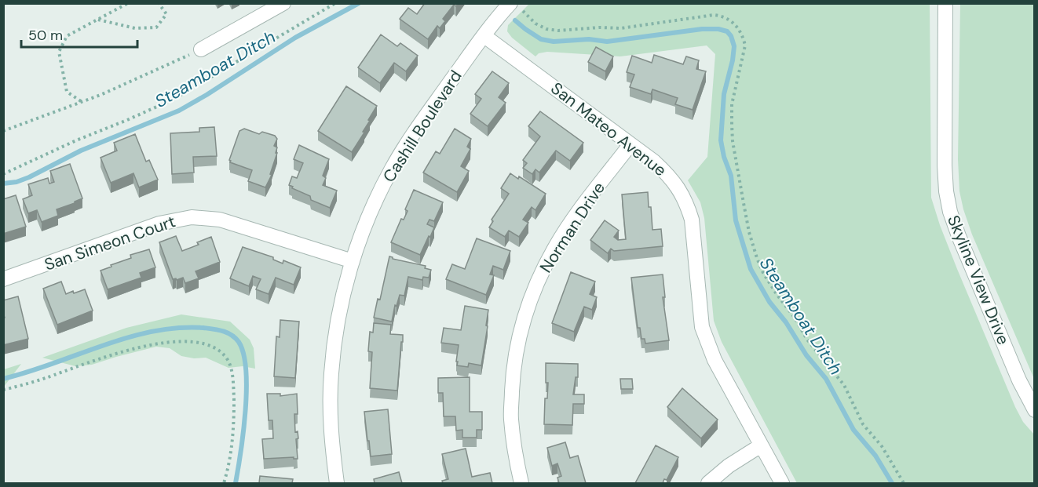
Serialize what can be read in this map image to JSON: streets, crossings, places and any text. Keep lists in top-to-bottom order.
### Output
{
  "streets": {
    "street": [
      "Cashill Boulevard",
      "San Mateo Avenue",
      "Norman Drive",
      "San Simeon Court",
      "Skyline View Drive"
    ]
  },
  "crossings": [
    ["Cashill Boulevard", "San Mateo Avenue"],
    ["Cashill Boulevard", "San Simeon Court"],
    ["San Mateo Avenue", "Norman Drive"]
  ],
  "water": ["Steamboat Ditch"],
  "scale_bar": "50 m"
}
